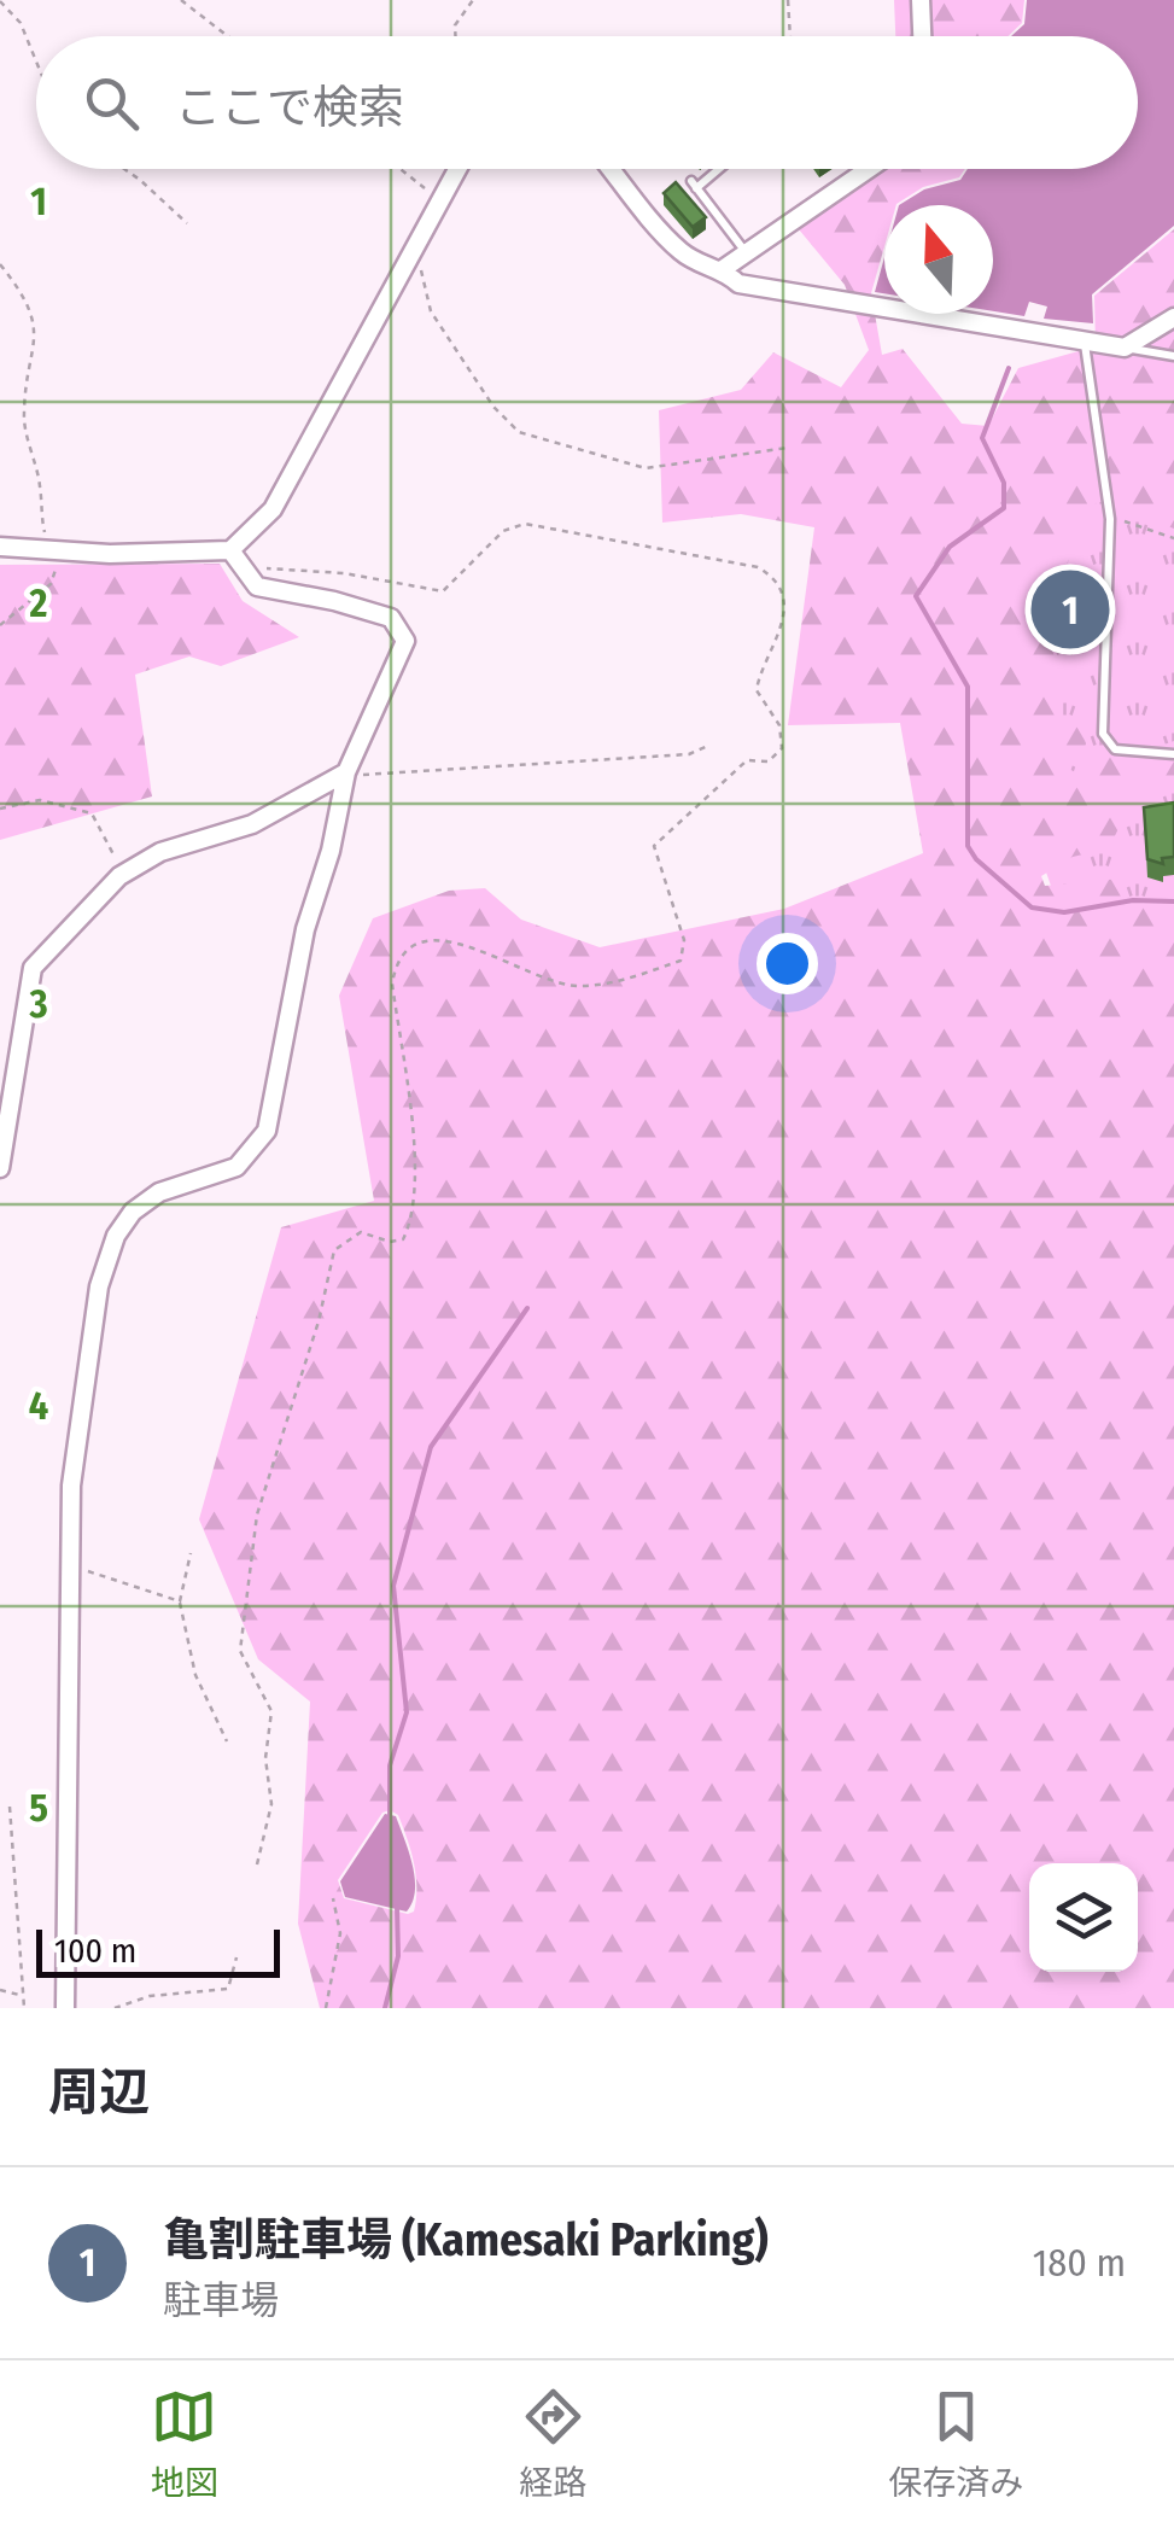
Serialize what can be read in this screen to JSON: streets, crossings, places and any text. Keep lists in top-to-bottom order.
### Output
{
  "scale_bar": "100 m",
  "north": "top",
  "page": {
    "search": "ここで検索",
    "pins": "1",
    "scale": "100 m",
    "heading": "周辺",
    "list": [
      {
        "mark": "1",
        "name": "亀割駐車場 (Kamesaki Parking)",
        "note": "駐車場",
        "value": "180 m"
      }
    ],
    "nav": ["地図", "経路", "保存済み"]
  },
  "grid": {
    "rows": [
      "1",
      "2",
      "3",
      "4",
      "5"
    ]
  }
}
